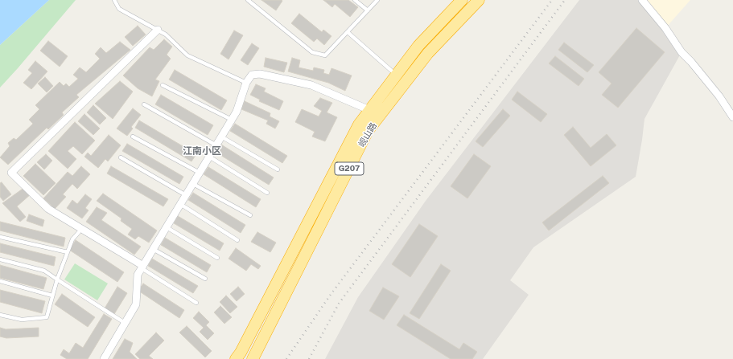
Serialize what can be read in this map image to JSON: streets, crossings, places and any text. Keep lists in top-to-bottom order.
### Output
{
  "streets": {
    "highway": ["岘山路", "G207"]
  },
  "districts": ["江南小区"]
}
